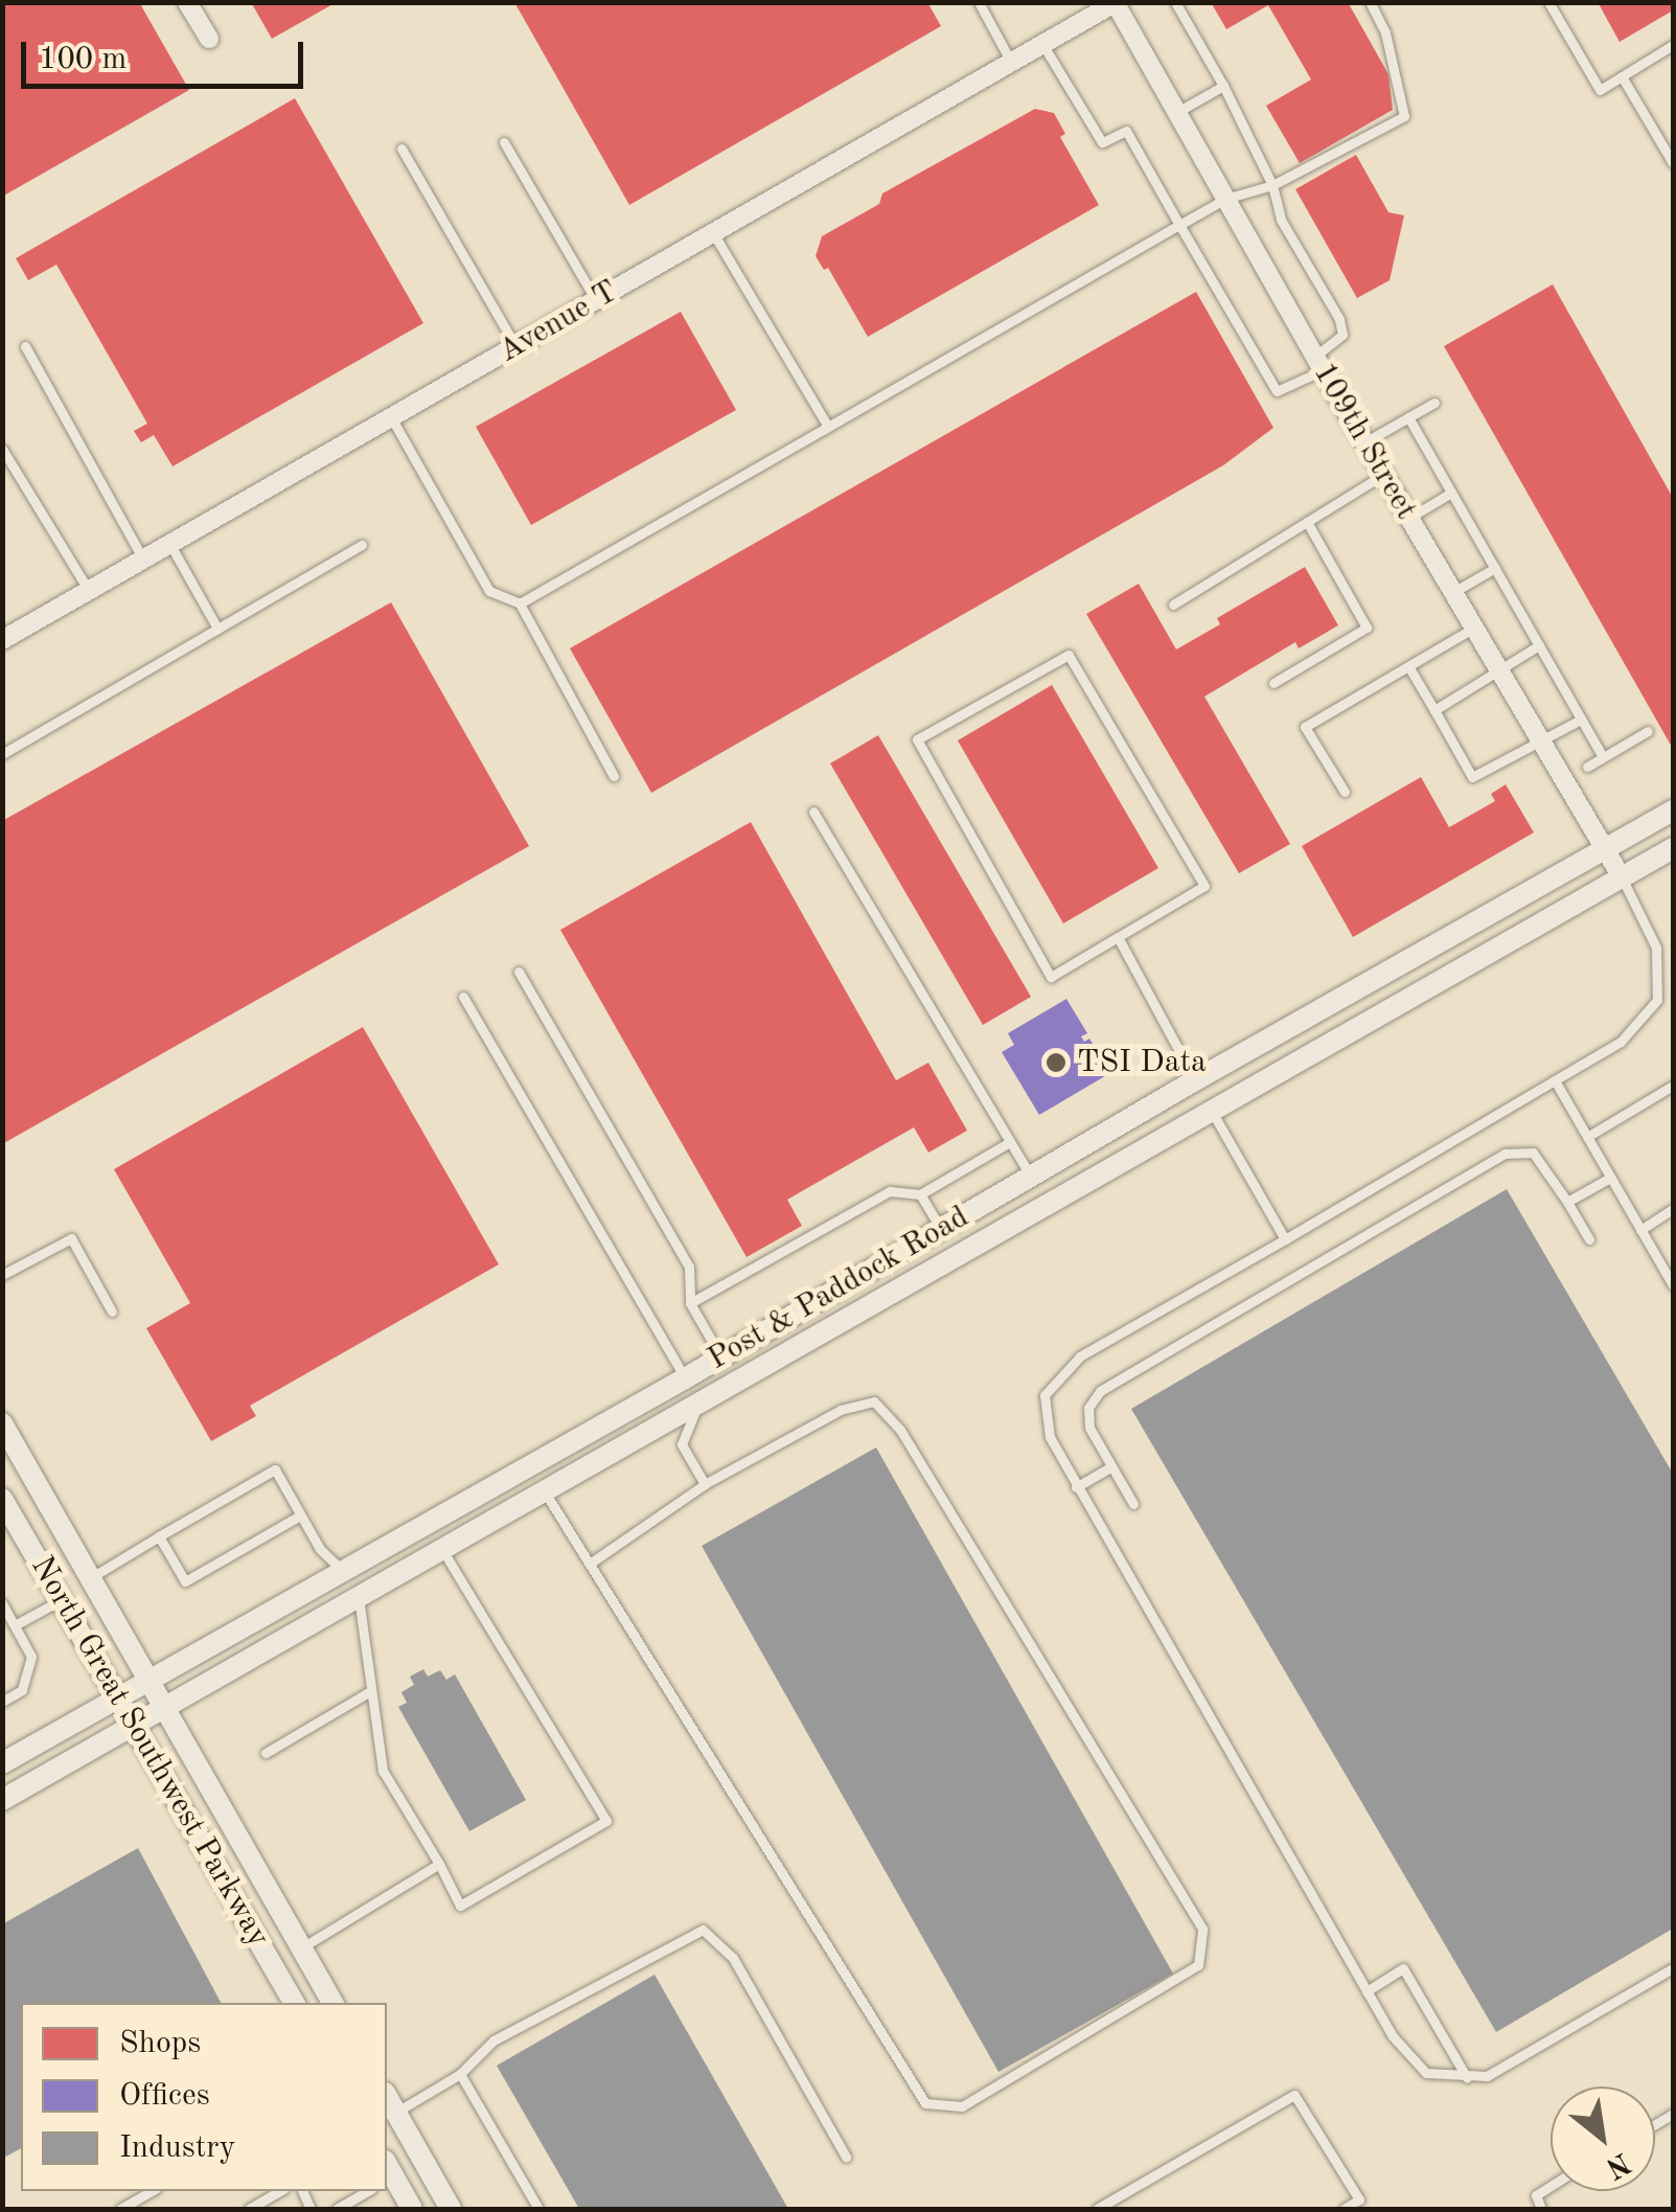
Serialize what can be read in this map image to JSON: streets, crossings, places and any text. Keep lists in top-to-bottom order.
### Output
{
  "streets": {
    "street": [
      "Avenue T",
      "109th Street",
      "Post & Paddock Road",
      "North Great Southwest Parkway"
    ]
  },
  "crossings": [
    ["Avenue T", "109th Street"],
    ["109th Street", "Post & Paddock Road"],
    ["Post & Paddock Road", "North Great Southwest Parkway"]
  ],
  "places": ["TSI Data"],
  "legend": ["Shops", "Offices", "Industry"],
  "scale_bar": "100 m",
  "north": "bottom right"
}
